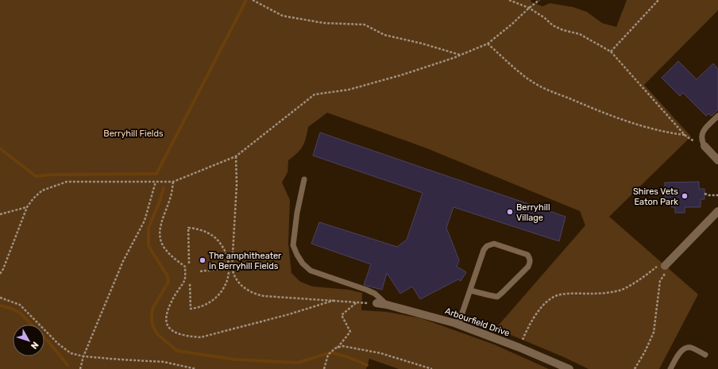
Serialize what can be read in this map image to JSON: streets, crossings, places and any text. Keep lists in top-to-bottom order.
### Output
{
  "streets": {
    "street": ["Arbourfield Drive"]
  },
  "parks": ["Berryhill Fields"],
  "places": ["Shires Vets Eaton Park", "Berryhill Village", "The amphitheater in Berryhill Fields"],
  "north": "bottom right"
}
